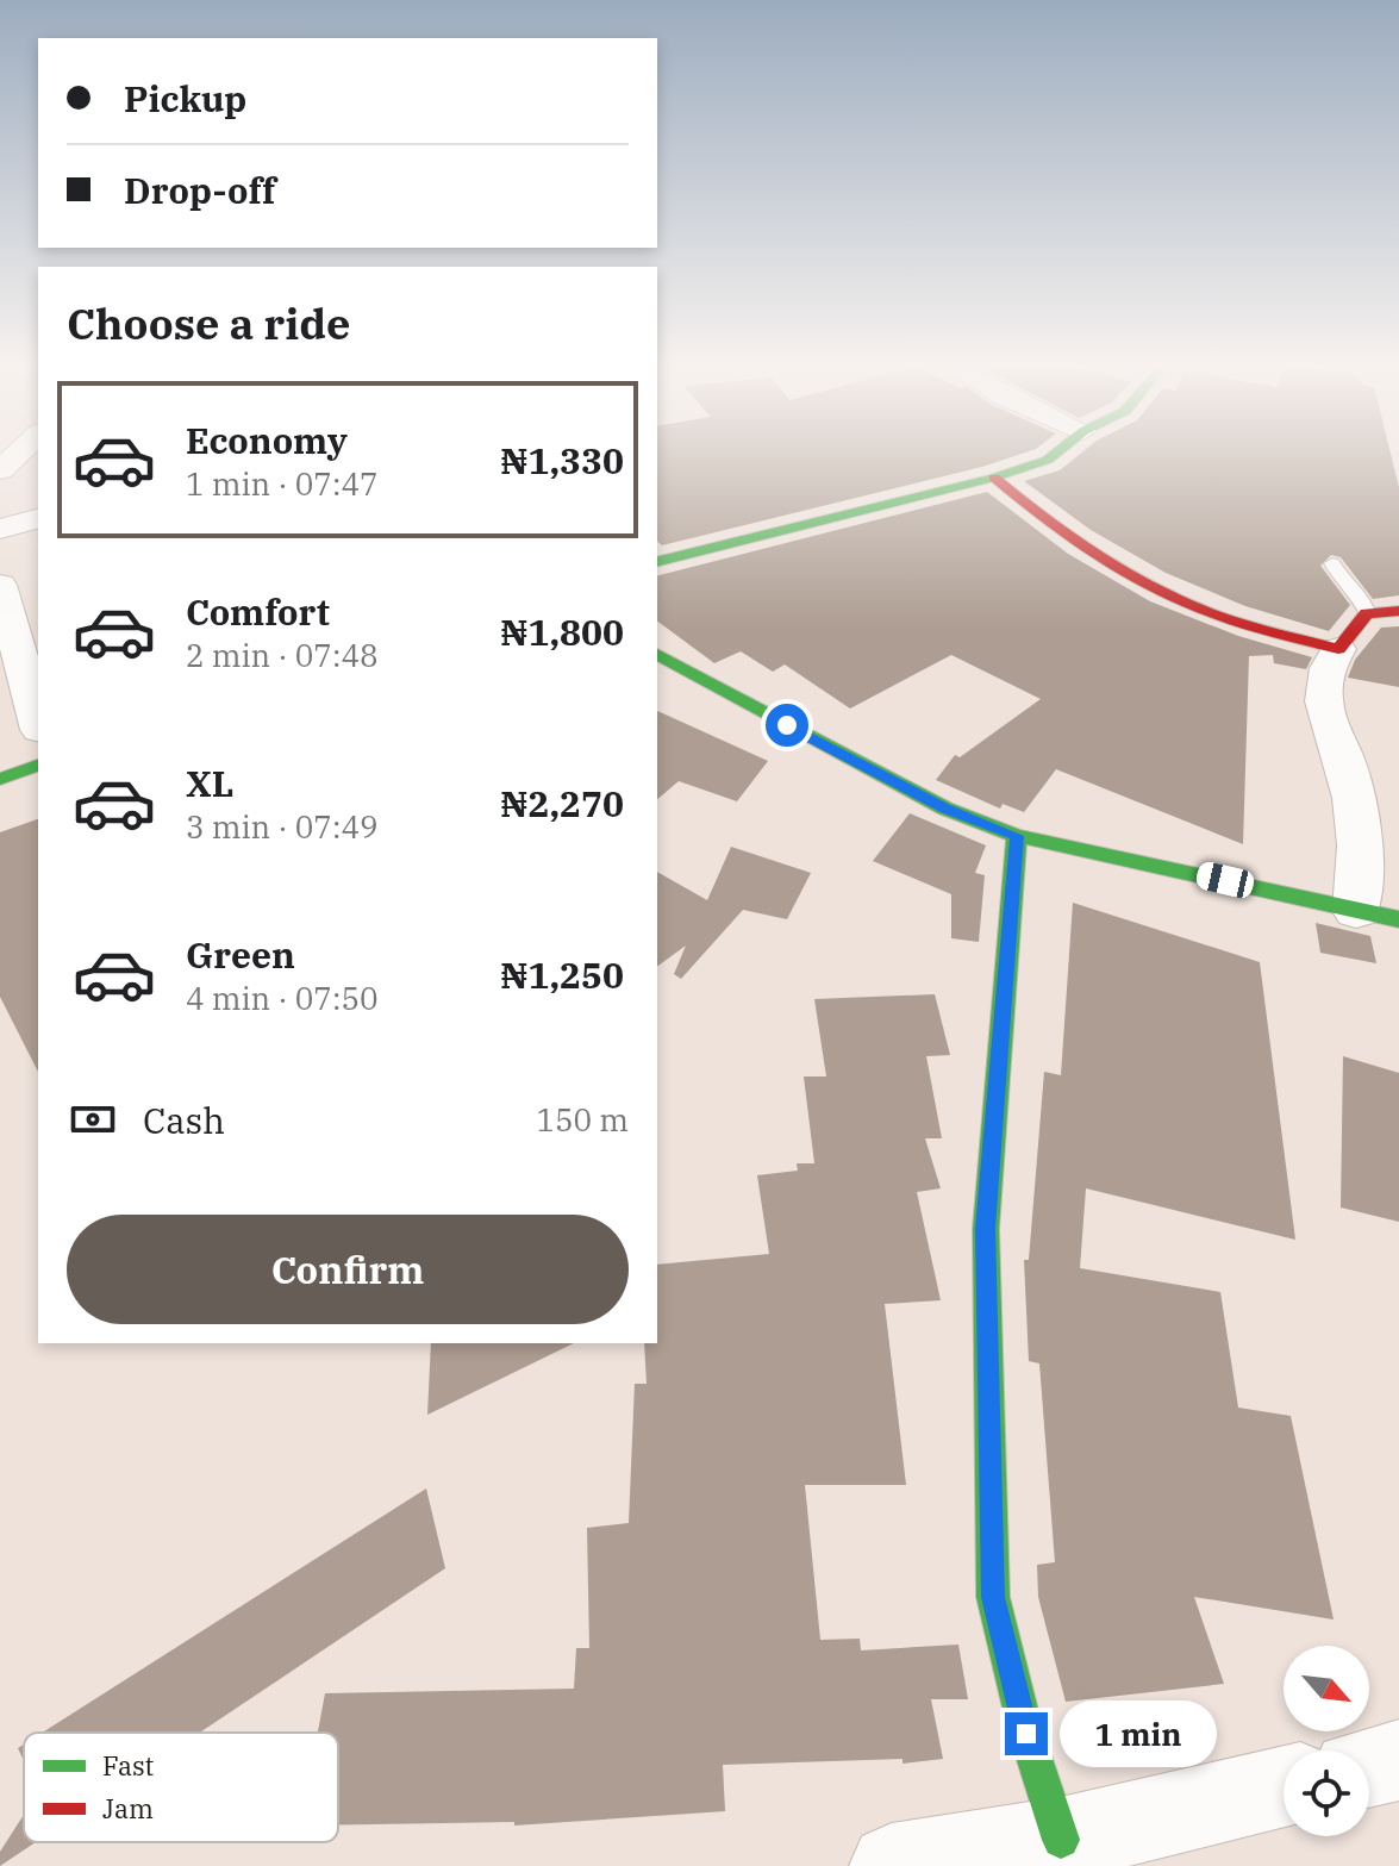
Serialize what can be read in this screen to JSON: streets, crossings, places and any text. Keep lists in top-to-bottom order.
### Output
{
  "legend": ["Fast", "Jam"],
  "north": "bottom right",
  "page": {
    "banner": ["Pickup", "Drop-off"],
    "heading": "Choose a ride",
    "list": [
      {
        "name": "Economy",
        "note": "1 min · 07:47",
        "value": "₦1,330"
      },
      {
        "name": "Comfort",
        "note": "2 min · 07:48",
        "value": "₦1,800"
      },
      {
        "name": "XL",
        "note": "3 min · 07:49",
        "value": "₦2,270"
      },
      {
        "name": "Green",
        "note": "4 min · 07:50",
        "value": "₦1,250"
      }
    ],
    "pay": ["Cash", "150 m"],
    "buttons": "Confirm",
    "bubble": "1 min"
  }
}
